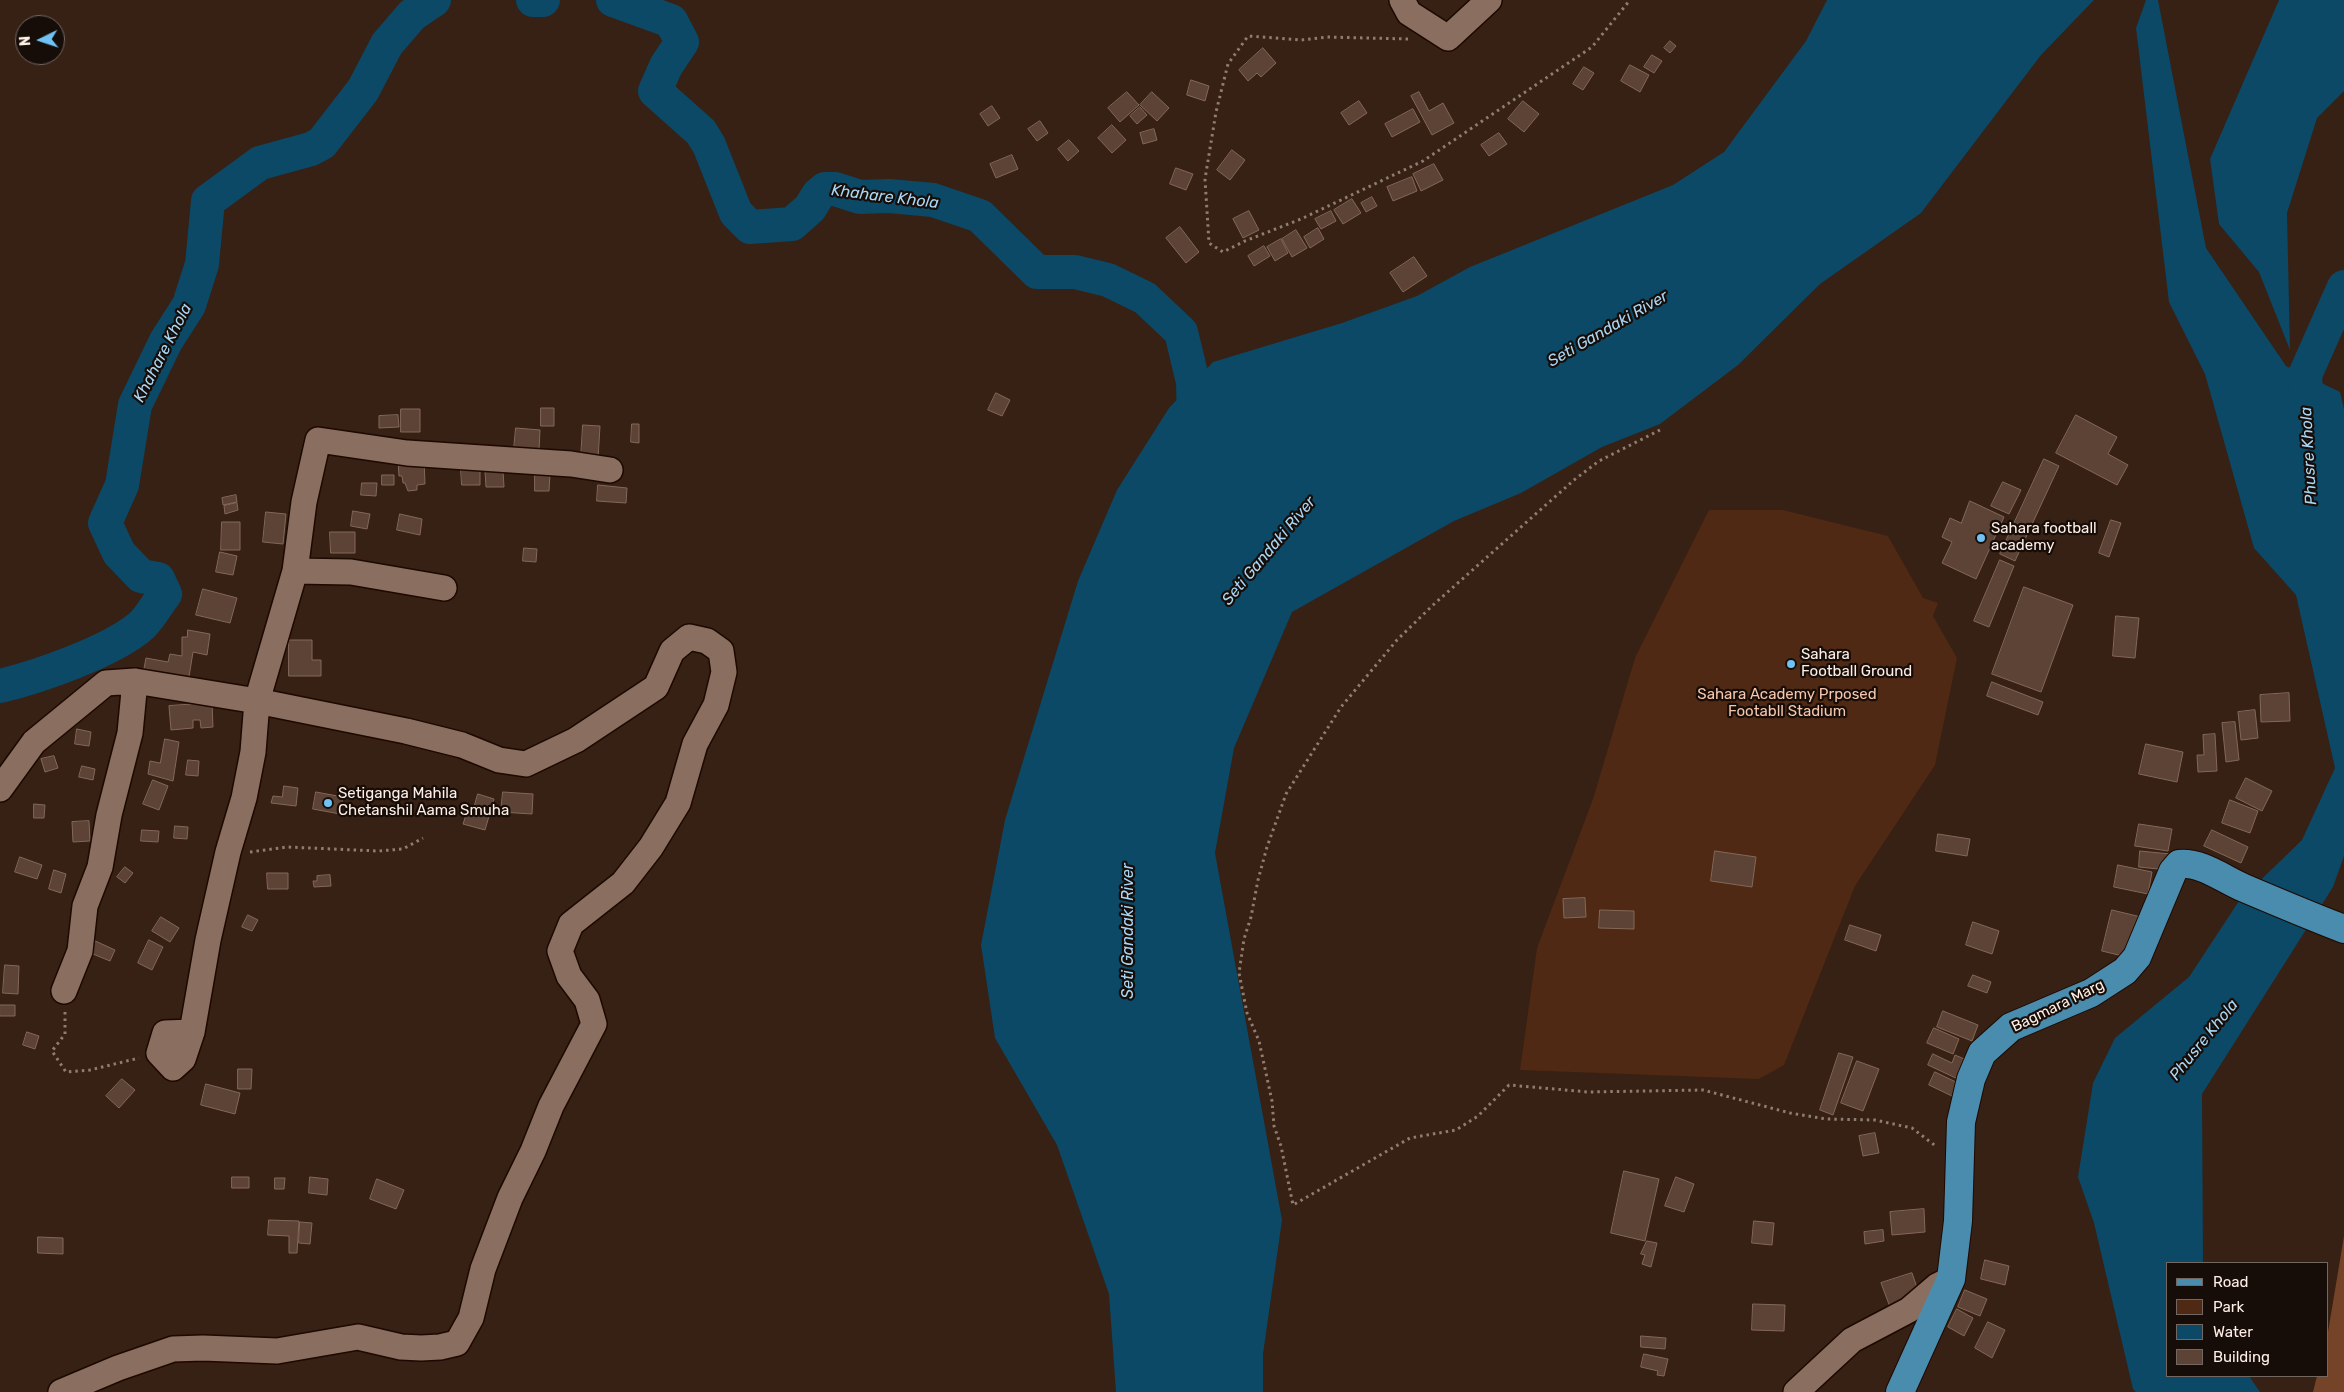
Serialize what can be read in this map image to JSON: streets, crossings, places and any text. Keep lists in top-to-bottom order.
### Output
{
  "streets": {
    "main road": ["Bagmara Marg"]
  },
  "water": ["Khahare Khola", "Seti Gandaki River", "Phusre Khola"],
  "parks": ["Sahara Academy Prposed Footabll Stadium"],
  "places": ["Sahara football academy", "Sahara Football Ground", "Setiganga Mahila Chetanshil Aama Smuha"],
  "legend": [
    "Road",
    "Park",
    "Water",
    "Building"
  ],
  "north": "left"
}
